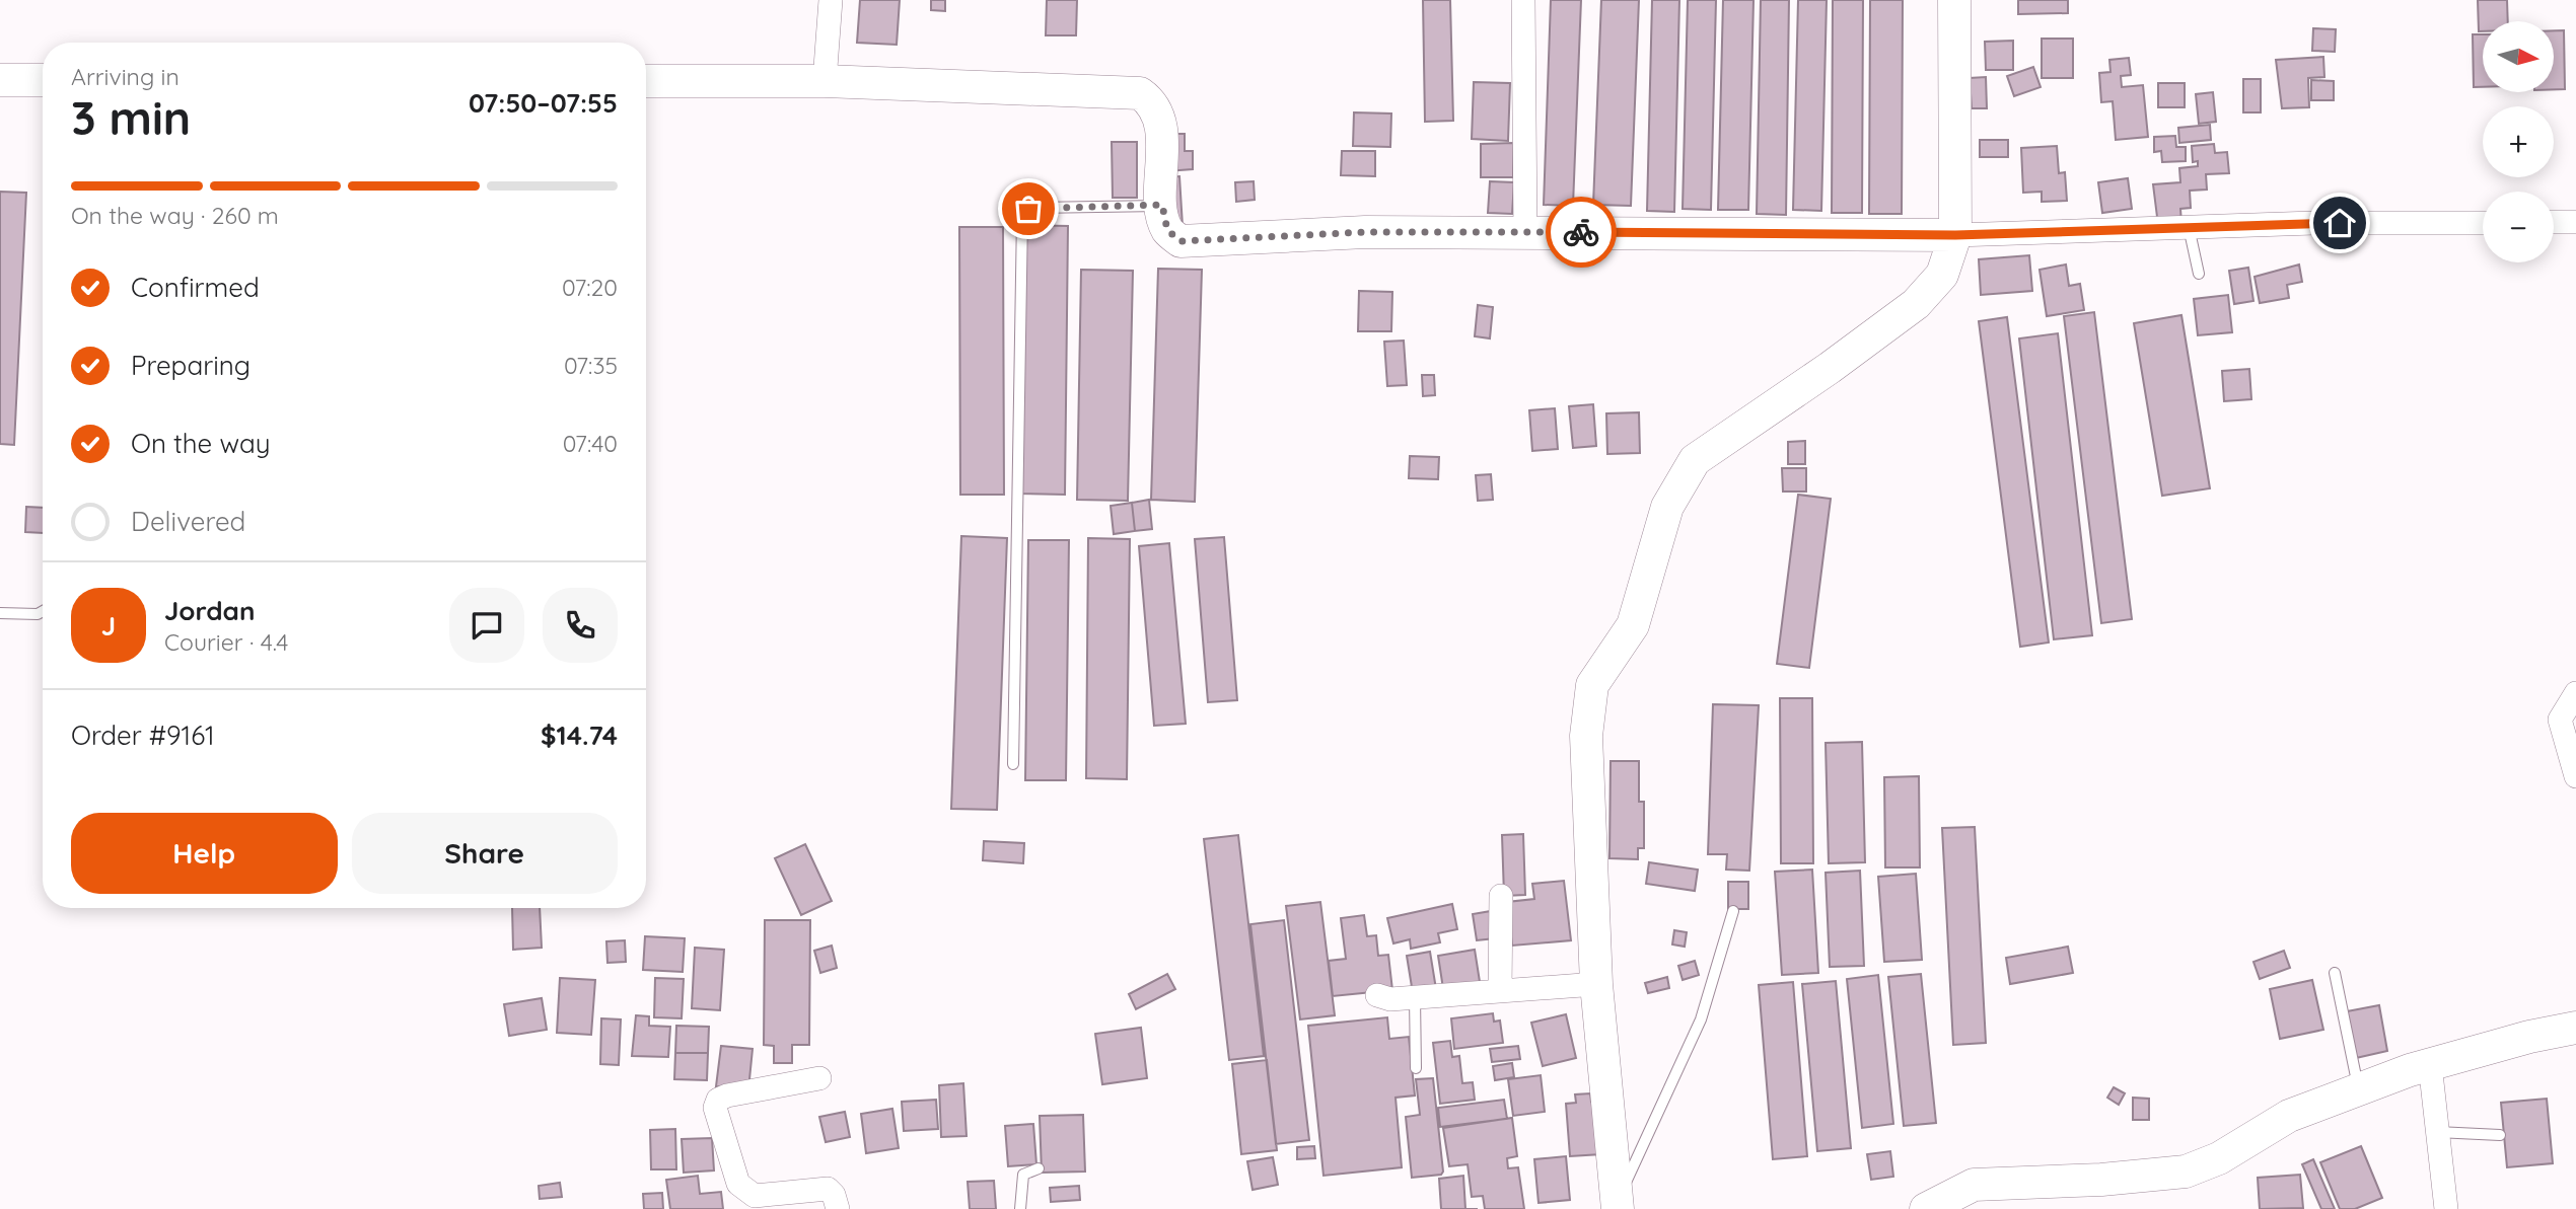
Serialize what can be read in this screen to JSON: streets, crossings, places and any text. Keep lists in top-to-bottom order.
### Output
{
  "north": "right",
  "page": {
    "map_buttons": ["+", "−"],
    "heading": ["3 min", "Arriving in", "07:50–07:55"],
    "panel": [
      "Jordan",
      "Courier · 4.4",
      "Order #9161",
      "$14.74"
    ],
    "bar": "On the way · 260 m",
    "list": [
      ["Confirmed", "07:20"],
      ["Preparing", "07:35"],
      ["On the way", "07:40"],
      "Delivered"
    ],
    "round": "J",
    "buttons": ["Help", "Share"]
  }
}
